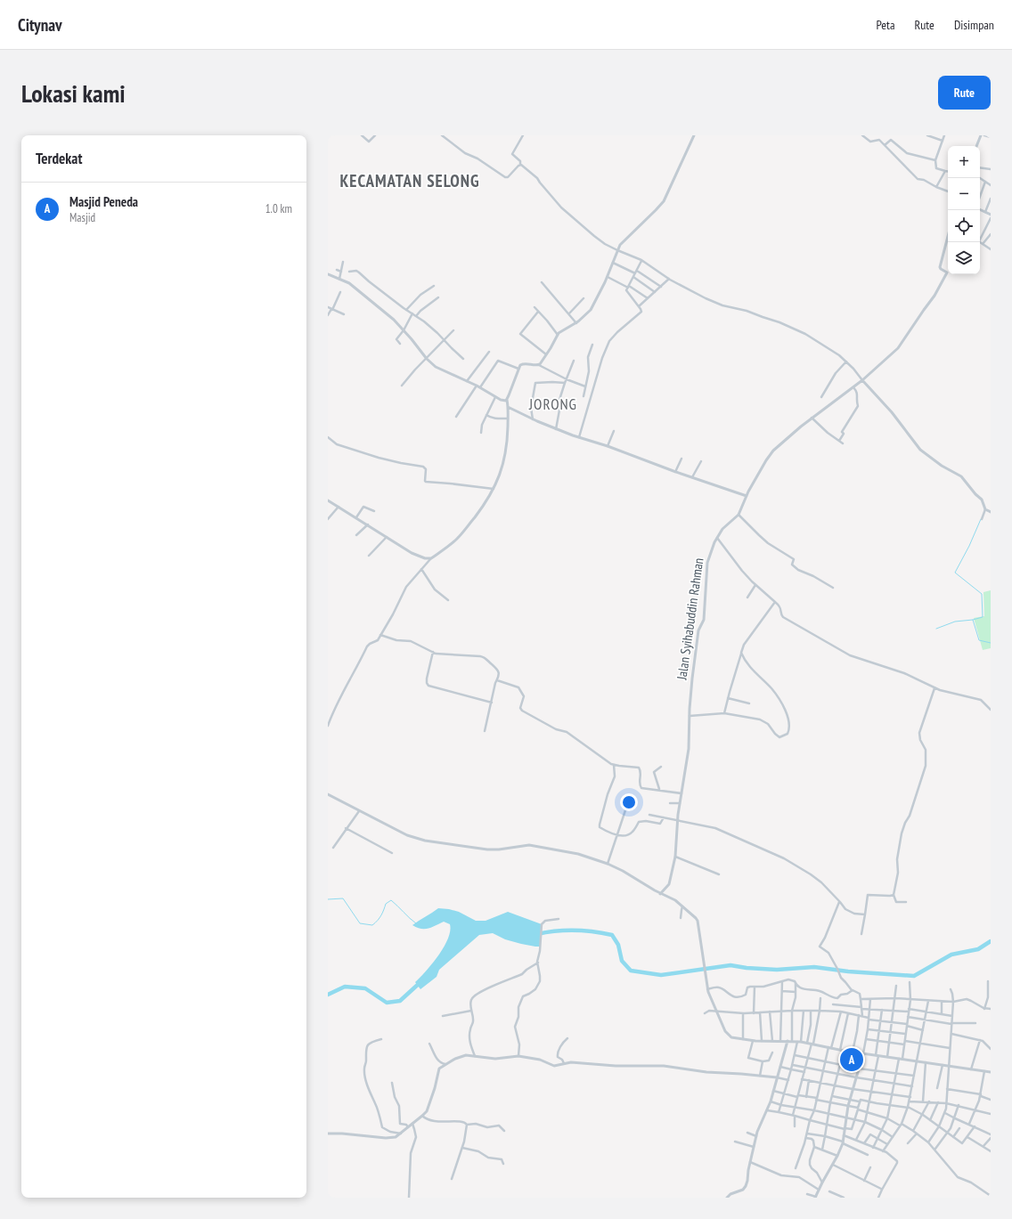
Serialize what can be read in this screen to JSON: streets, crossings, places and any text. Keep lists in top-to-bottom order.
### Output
{
  "streets": {
    "street": ["Jalan Syihabuddin Rahman"]
  },
  "districts": ["KECAMATAN SELONG", "JORONG"],
  "page": {
    "header": "Citynav",
    "nav": ["Peta", "Rute", "Disimpan"],
    "buttons": "Rute",
    "title": "Lokasi kami",
    "heading": "Terdekat",
    "map_buttons": ["+", "−"],
    "list": [
      {
        "mark": "A",
        "name": "Masjid Peneda",
        "note": "Masjid",
        "value": "1.0 km"
      }
    ],
    "pins": "A"
  }
}
